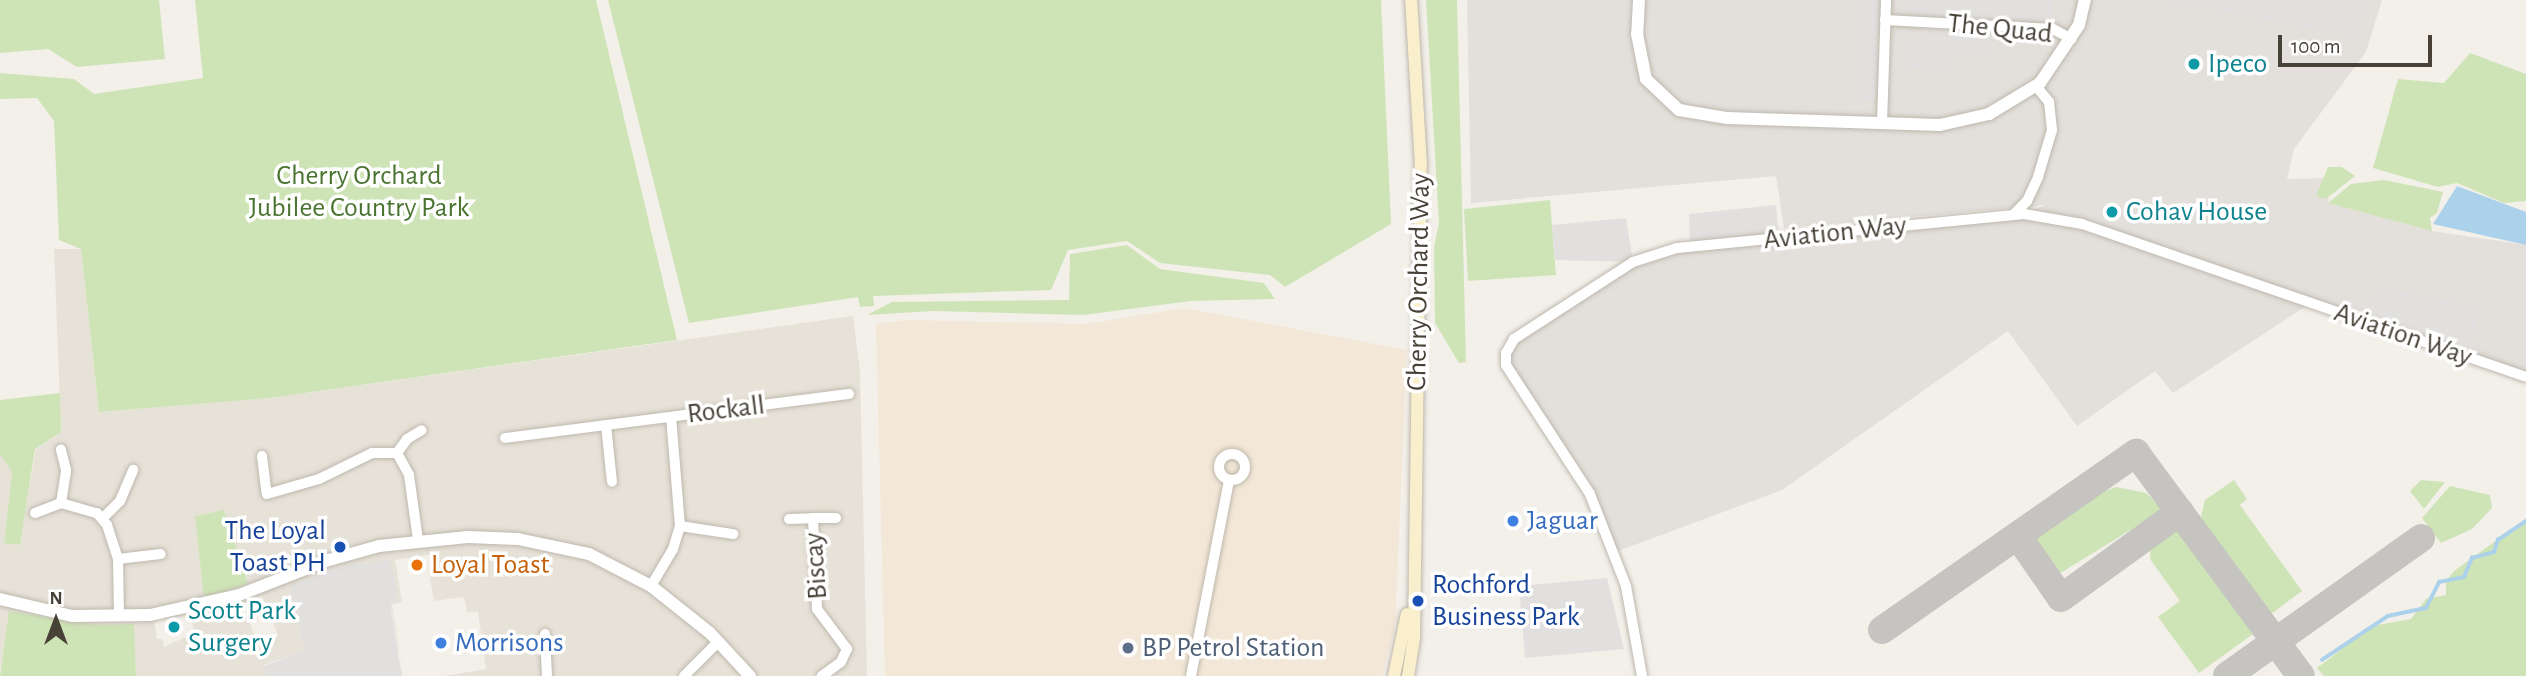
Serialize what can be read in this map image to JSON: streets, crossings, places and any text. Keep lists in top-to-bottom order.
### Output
{
  "streets": {
    "main road": ["Cherry Orchard Way"],
    "street": [
      "The Quad",
      "Aviation Way",
      "Rockall",
      "Biscay"
    ]
  },
  "parks": ["Cherry Orchard Jubilee Country Park"],
  "places": [
    "Ipeco",
    "Cohav House",
    "Jaguar",
    "The Loyal Toast PH",
    "Loyal Toast",
    "Rochford Business Park",
    "Scott Park Surgery",
    "Morrisons",
    "BP Petrol Station"
  ],
  "scale_bar": "100 m",
  "north": "top"
}
